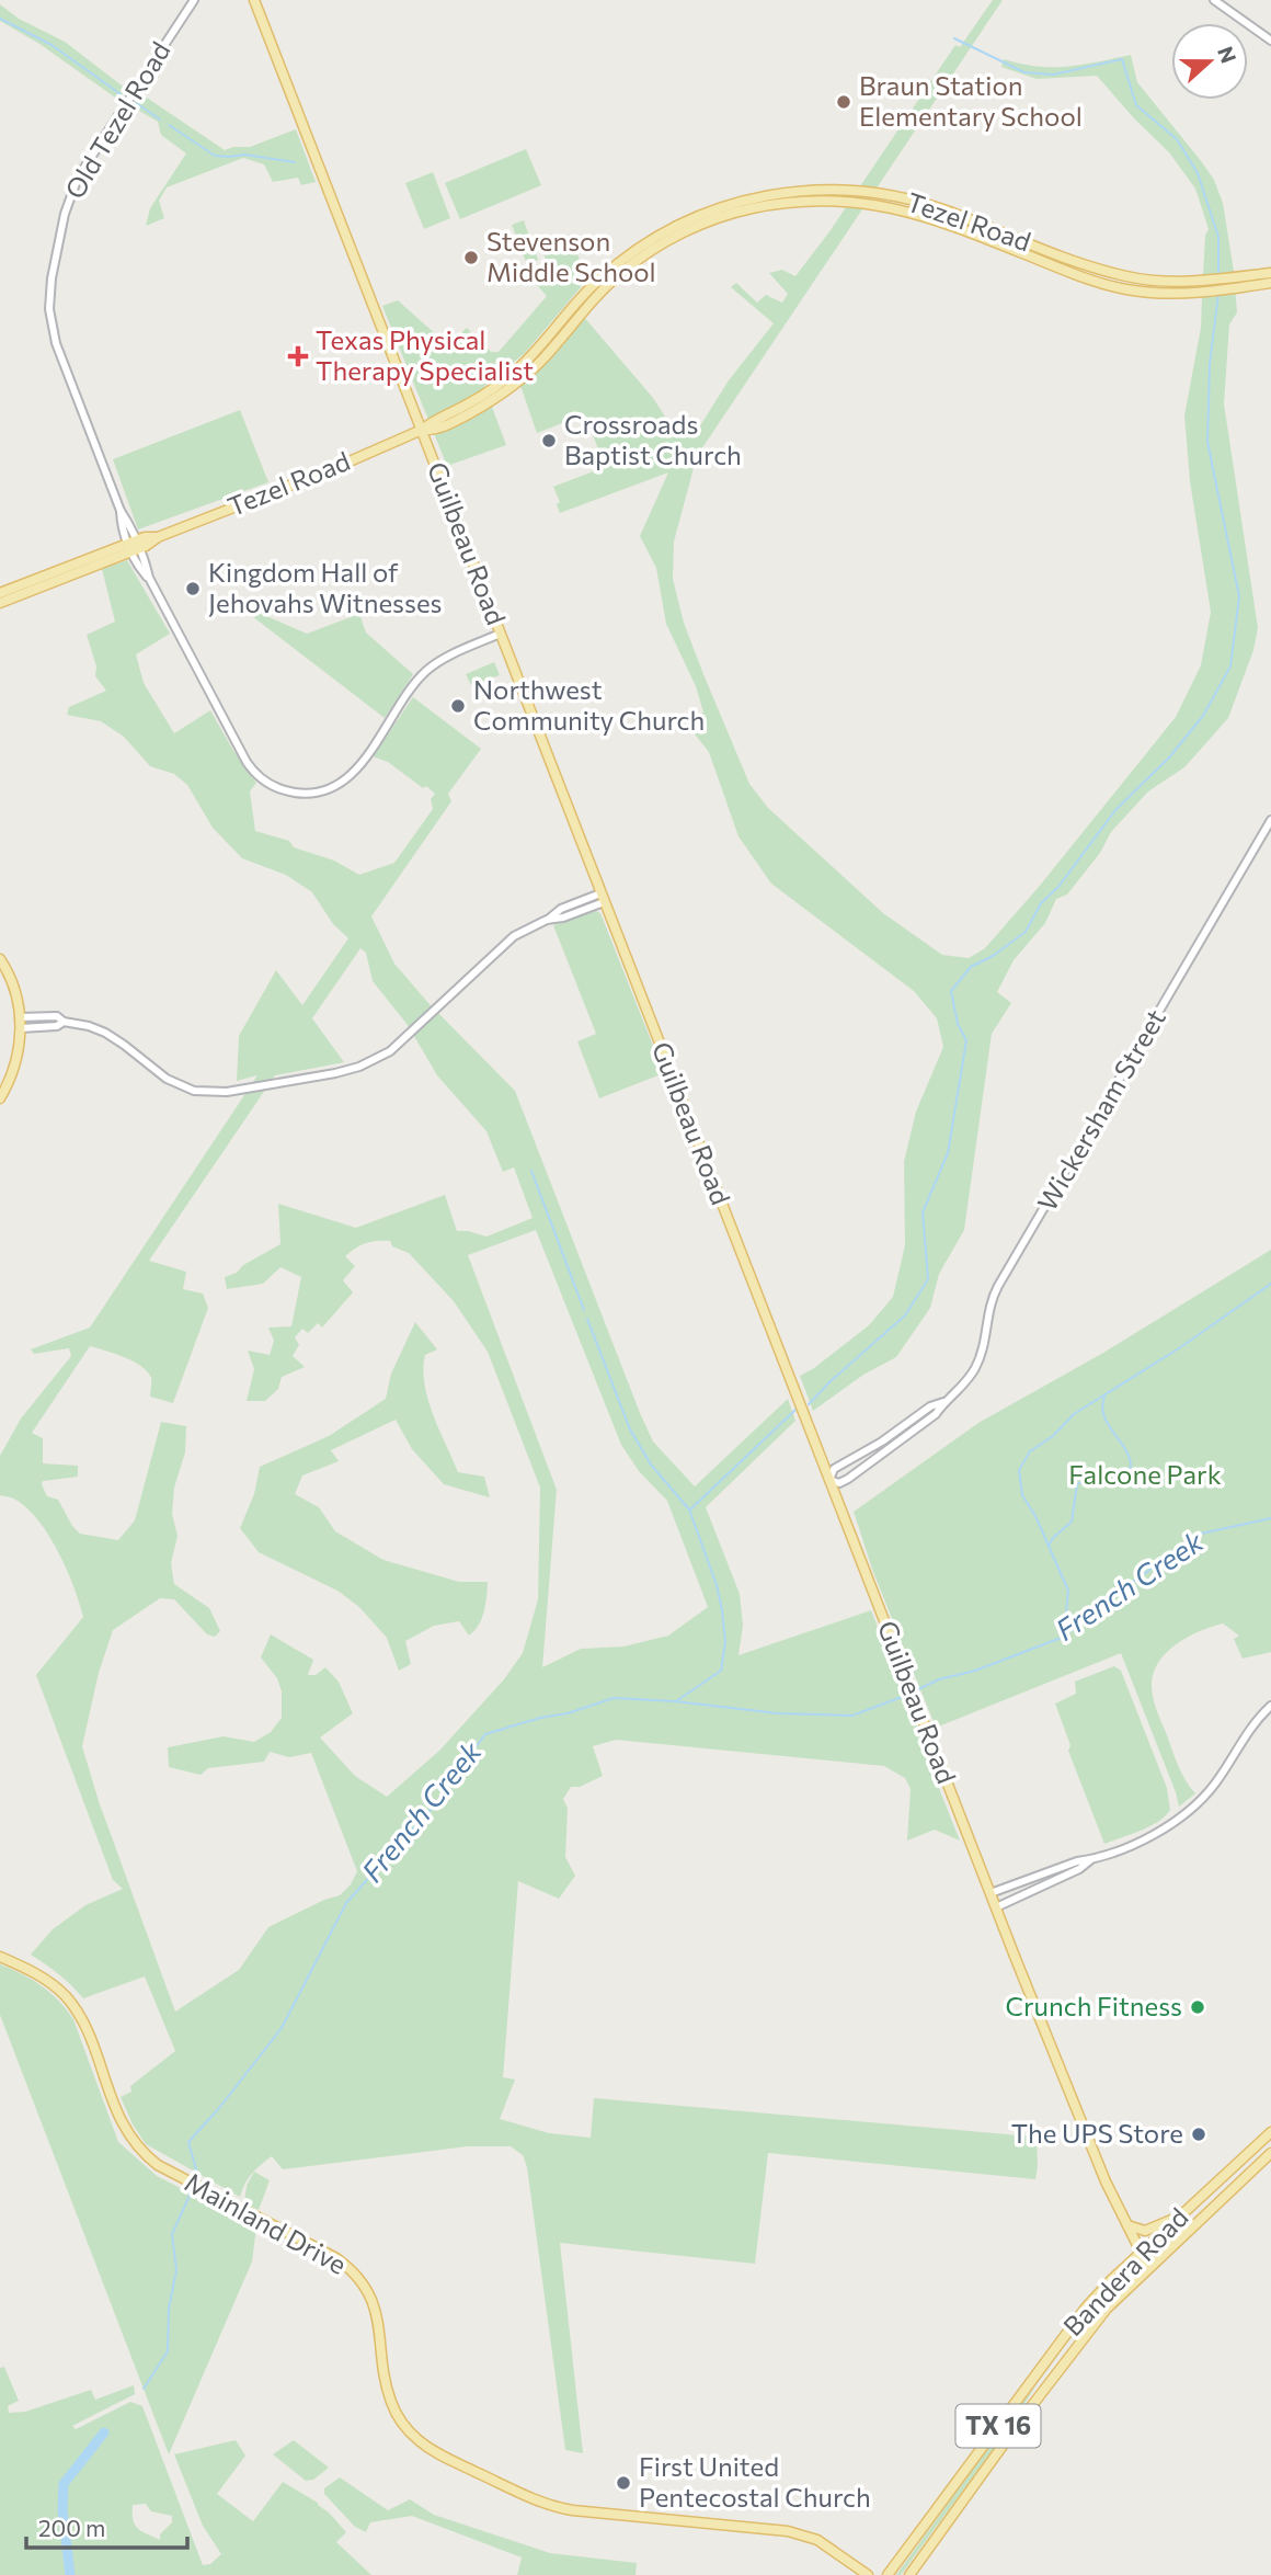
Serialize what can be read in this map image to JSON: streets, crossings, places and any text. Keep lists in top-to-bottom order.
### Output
{
  "streets": {
    "main road": [
      "Tezel Road",
      "Guilbeau Road",
      "Mainland Drive",
      "Bandera Road",
      "TX 16"
    ],
    "street": ["Old Tezel Road", "Wickersham Street"]
  },
  "crossings": [
    ["Old Tezel Road", "Tezel Road"],
    ["Old Tezel Road", "Guilbeau Road"],
    ["Tezel Road", "Guilbeau Road"],
    ["Guilbeau Road", "Wickersham Street"],
    ["Guilbeau Road", "Bandera Road"]
  ],
  "water": ["French Creek"],
  "parks": ["Falcone Park"],
  "places": {
    "other": [
      "Braun Station Elementary School",
      "Stevenson Middle School",
      "Crossroads Baptist Church",
      "Kingdom Hall of Jehovahs Witnesses",
      "Northwest Community Church",
      "Crunch Fitness",
      "The UPS Store",
      "First United Pentecostal Church"
    ],
    "health": ["Texas Physical Therapy Specialist"]
  },
  "scale_bar": "200 m",
  "north": "right"
}
